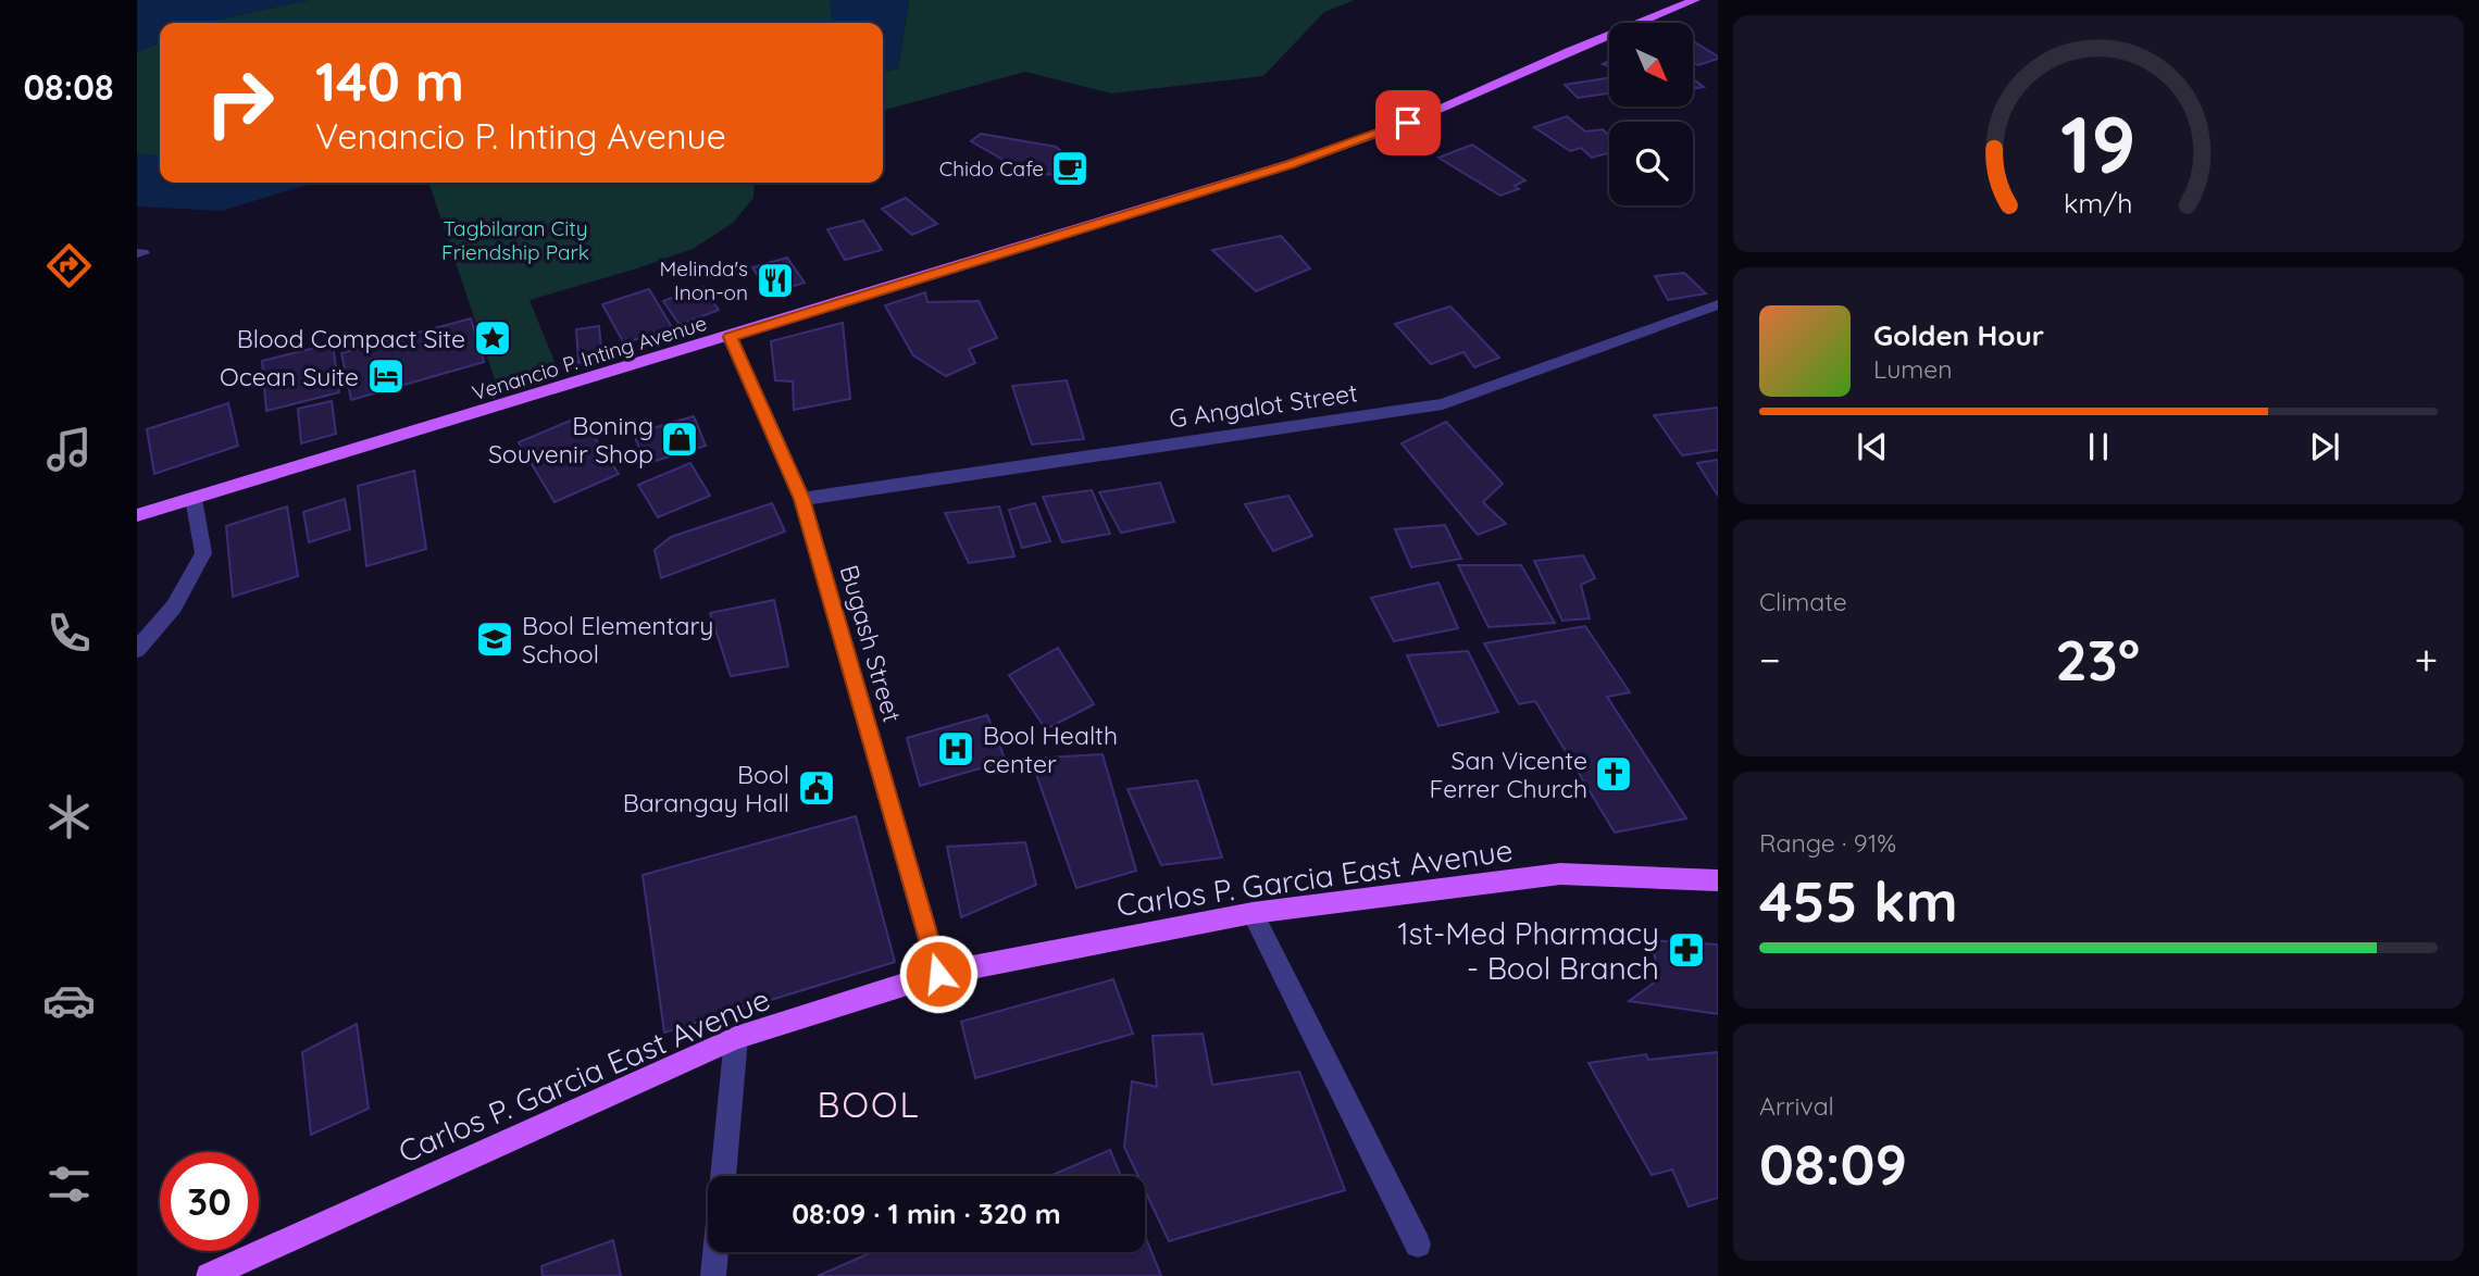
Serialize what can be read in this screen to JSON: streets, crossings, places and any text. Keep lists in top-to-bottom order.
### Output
{
  "streets": {
    "main road": ["Venancio P. Inting Avenue", "Carlos P. Garcia East Avenue"],
    "street": ["G Angalot Street", "Bugash Street"]
  },
  "crossings": [
    ["Venancio P. Inting Avenue", "Bugash Street"],
    ["G Angalot Street", "Bugash Street"],
    ["Bugash Street", "Carlos P. Garcia East Avenue"]
  ],
  "districts": ["BOOL"],
  "parks": ["Tagbilaran City Friendship Park"],
  "places": {
    "cafe": ["Chido Cafe"],
    "restaurant": ["Melinda's Inon-on"],
    "place": ["Blood Compact Site"],
    "hotel": ["Ocean Suite"],
    "shop": ["Boning Souvenir Shop"],
    "school or university": ["Bool Elementary School"],
    "hospital": ["Bool Health center"],
    "church": ["San Vicente Ferrer Church"],
    "public building": ["Bool Barangay Hall"],
    "pharmacy": ["1st-Med Pharmacy - Bool Branch"]
  },
  "north": "bottom right",
  "page": {
    "tabs": "08:08",
    "turn": ["140 m", "Venancio P. Inting Avenue"],
    "song": ["Golden Hour", "Lumen"],
    "tile": [
      "Climate",
      ["Range · 91%", "455 km"],
      ["Arrival", "08:09"]
    ],
    "heat": ["−", "23°", "+"],
    "limit": "30",
    "trip": "08:09 · 1 min · 320 m",
    "gauge": ["19", "km/h"]
  }
}
